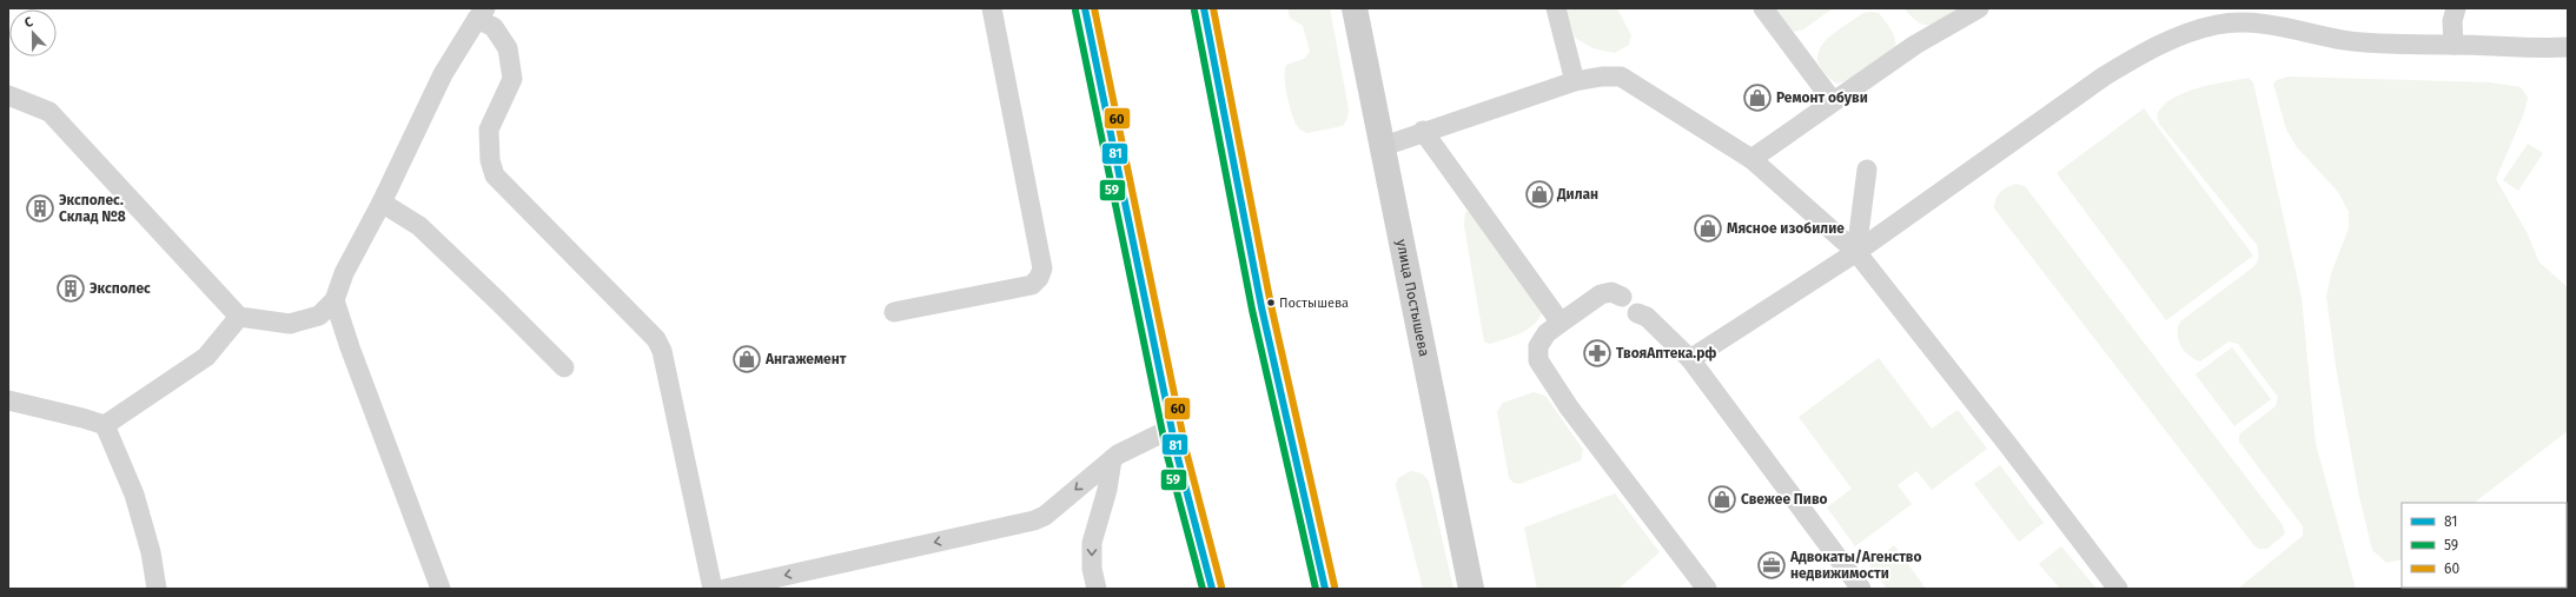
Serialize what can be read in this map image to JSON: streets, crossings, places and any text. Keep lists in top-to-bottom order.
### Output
{
  "streets": {
    "main road": ["улица Постышева"]
  },
  "places": {
    "shop": [
      "Ремонт обуви",
      "Дилан",
      "Мясное изобилие",
      "Ангажемент",
      "Свежее Пиво"
    ],
    "building": ["Эксполес. Склад №8", "Эксполес"],
    "other": ["Постышева"],
    "pharmacy": ["ТвояАптека.рф"],
    "office": ["Адвокаты/Агенство недвижимости"]
  },
  "lines": ["transit line 81", "transit line 60", "transit line 59"],
  "legend": ["81", "59", "60"],
  "north": "top"
}
